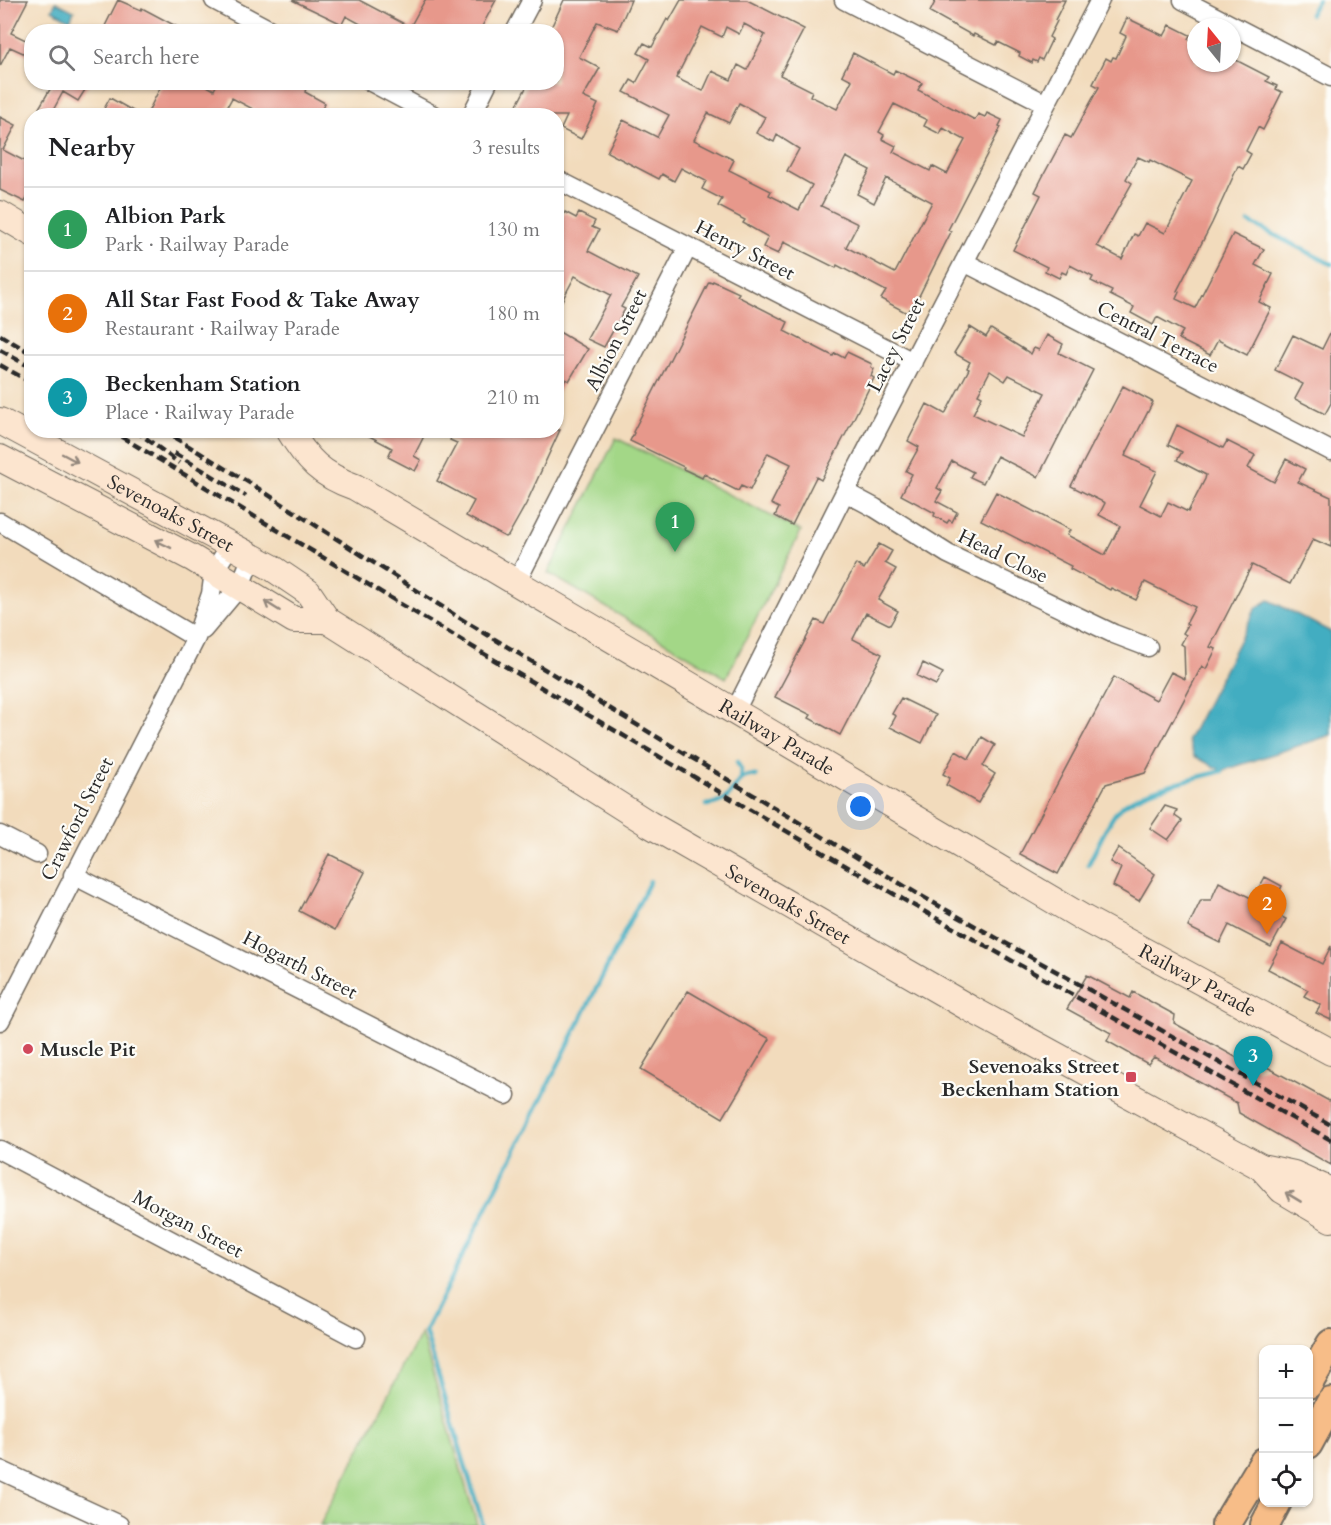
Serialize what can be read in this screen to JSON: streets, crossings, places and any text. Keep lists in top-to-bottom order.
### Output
{
  "streets": {
    "main road": ["Sevenoaks Street", "Railway Parade"],
    "street": [
      "Henry Street",
      "Central Terrace",
      "Albion Street",
      "Lacey Street",
      "Head Close",
      "Crawford Street",
      "Hogarth Street",
      "Morgan Street"
    ]
  },
  "crossings": [
    ["Henry Street", "Albion Street"],
    ["Henry Street", "Lacey Street"],
    ["Central Terrace", "Lacey Street"],
    ["Albion Street", "Railway Parade"],
    ["Lacey Street", "Head Close"],
    ["Lacey Street", "Railway Parade"],
    ["Sevenoaks Street", "Crawford Street"],
    ["Crawford Street", "Hogarth Street"]
  ],
  "places": {
    "other": ["Muscle Pit"],
    "transit": ["Sevenoaks Street Beckenham Station"]
  },
  "north": "top",
  "page": {
    "search": "Search here",
    "heading": ["Nearby", "3 results"],
    "list": [
      {
        "mark": "1",
        "name": "Albion Park",
        "note": "Park · Railway Parade",
        "value": "130 m"
      },
      {
        "mark": "2",
        "name": "All Star Fast Food & Take Away",
        "note": "Restaurant · Railway Parade",
        "value": "180 m"
      },
      {
        "mark": "3",
        "name": "Beckenham Station",
        "note": "Place · Railway Parade",
        "value": "210 m"
      }
    ],
    "pins": ["1", "2", "3"],
    "map_buttons": ["+", "−"]
  }
}
